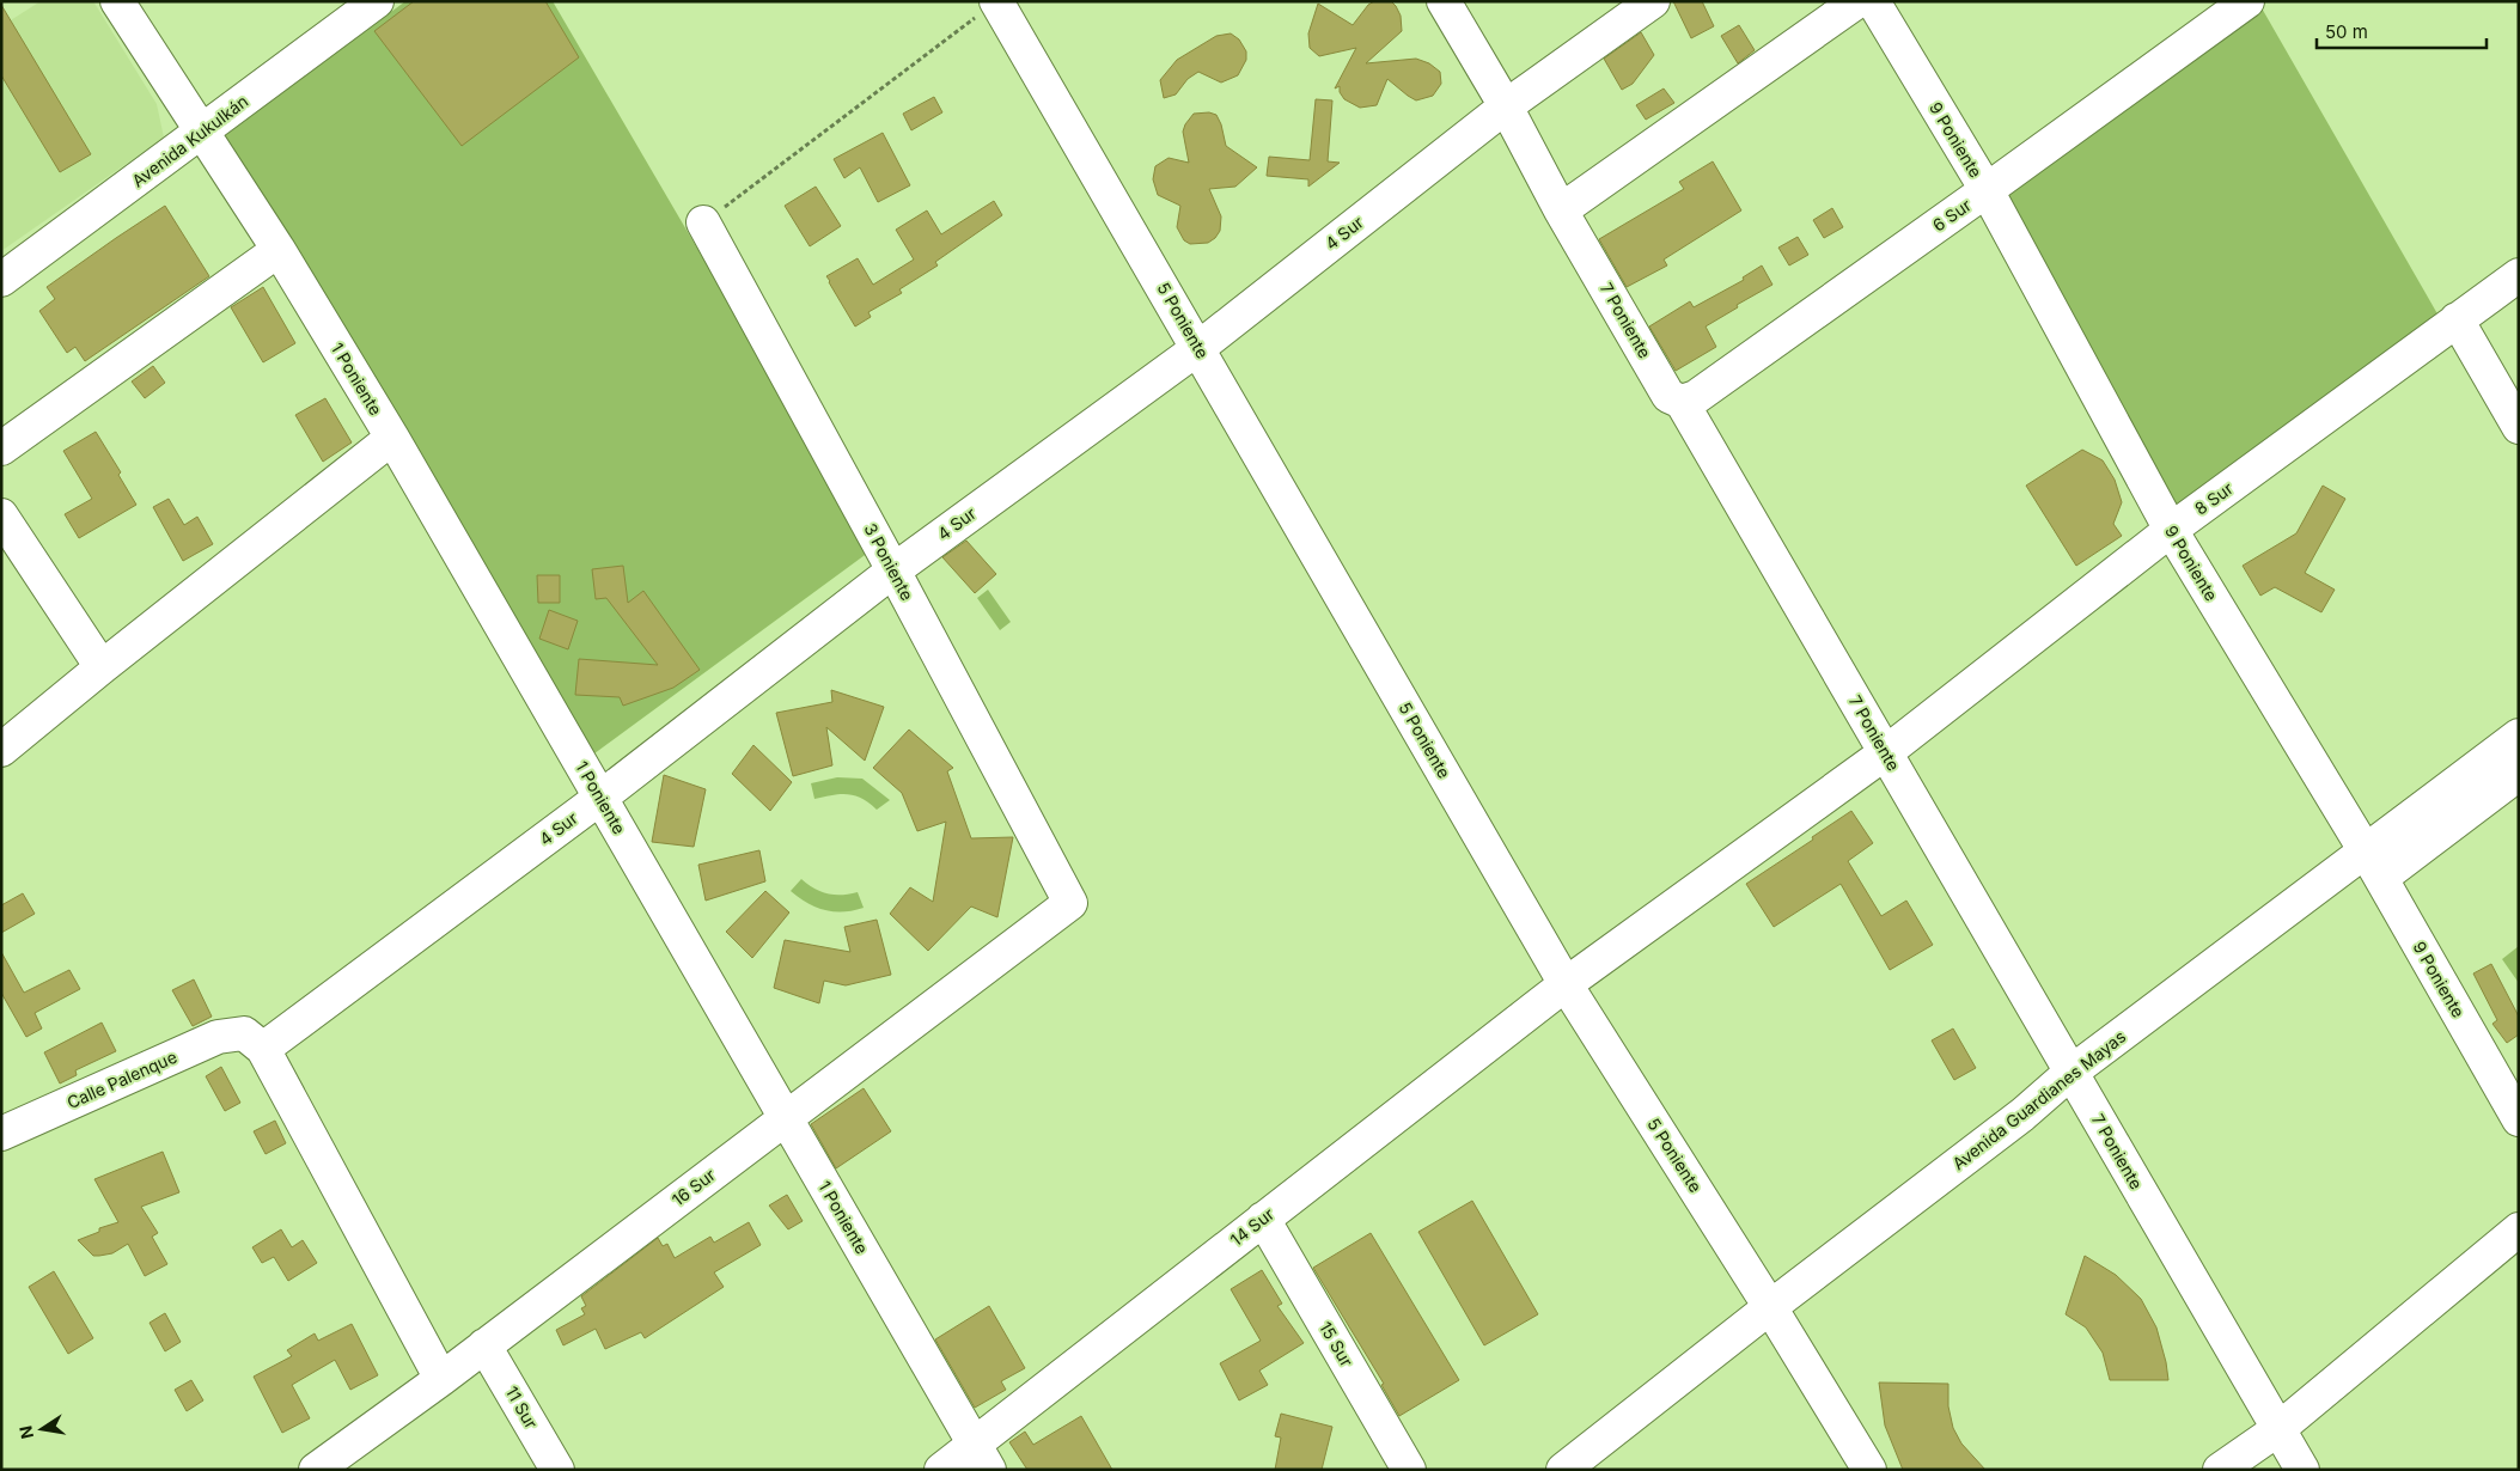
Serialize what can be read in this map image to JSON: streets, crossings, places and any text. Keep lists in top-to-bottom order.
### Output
{
  "streets": {
    "street": [
      "9 Poniente",
      "Avenida Kukulkán",
      "6 Sur",
      "4 Sur",
      "5 Poniente",
      "7 Poniente",
      "1 Poniente",
      "8 Sur",
      "3 Poniente",
      "Calle Palenque",
      "Avenida Guardianes Mayas",
      "16 Sur",
      "14 Sur",
      "15 Sur",
      "11 Sur"
    ]
  },
  "crossings": [
    ["9 Poniente", "6 Sur"],
    ["9 Poniente", "8 Sur"],
    ["9 Poniente", "Avenida Guardianes Mayas"],
    ["Avenida Kukulkán", "1 Poniente"],
    ["6 Sur", "7 Poniente"],
    ["4 Sur", "5 Poniente"],
    ["4 Sur", "7 Poniente"],
    ["4 Sur", "1 Poniente"],
    ["4 Sur", "3 Poniente"],
    ["4 Sur", "Calle Palenque"],
    ["5 Poniente", "Avenida Guardianes Mayas"],
    ["5 Poniente", "14 Sur"],
    ["7 Poniente", "8 Sur"],
    ["7 Poniente", "Avenida Guardianes Mayas"],
    ["7 Poniente", "14 Sur"],
    ["1 Poniente", "16 Sur"],
    ["1 Poniente", "14 Sur"],
    ["8 Sur", "14 Sur"],
    ["3 Poniente", "16 Sur"],
    ["16 Sur", "11 Sur"],
    ["14 Sur", "15 Sur"]
  ],
  "scale_bar": "50 m",
  "north": "left"
}
